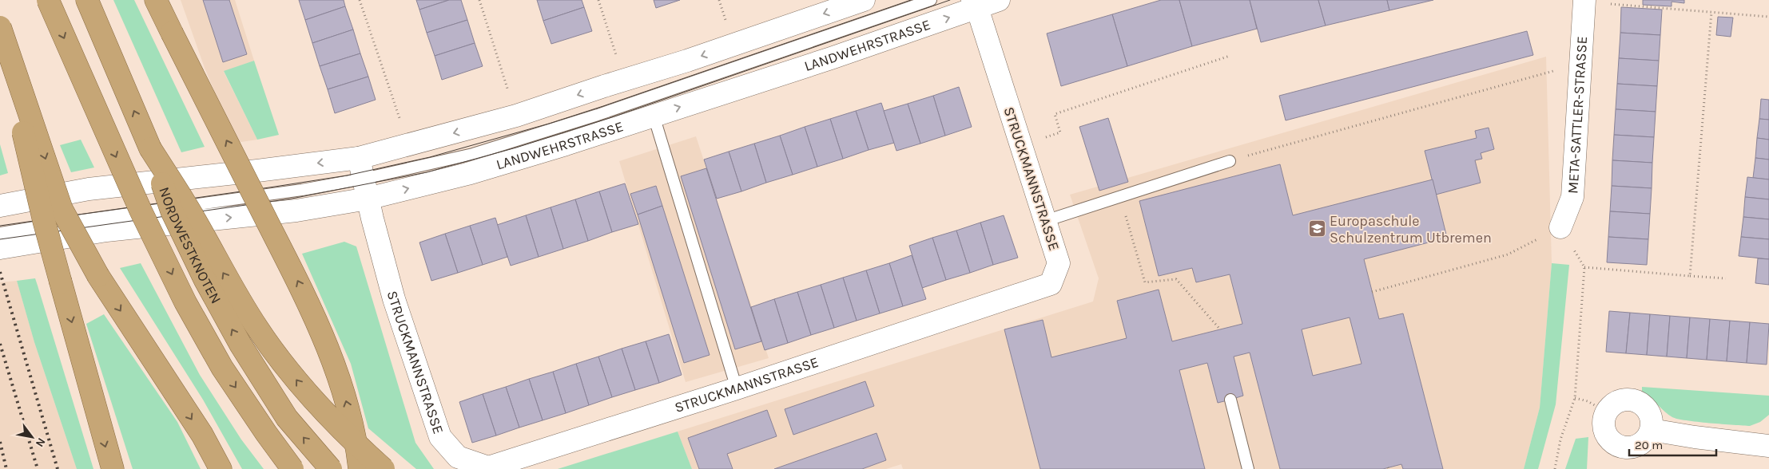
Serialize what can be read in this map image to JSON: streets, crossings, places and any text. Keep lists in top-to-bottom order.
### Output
{
  "streets": {
    "highway": ["NORDWESTKNOTEN"],
    "street": ["LANDWEHRSTRASSE", "META-SATTLER-STRASSE", "STRUCKMANNSTRASSE"]
  },
  "crossings": [
    ["LANDWEHRSTRASSE", "STRUCKMANNSTRASSE"]
  ],
  "places": {
    "school or university": ["Europaschule Schulzentrum Utbremen"]
  },
  "scale_bar": "20 m",
  "north": "bottom right"
}
